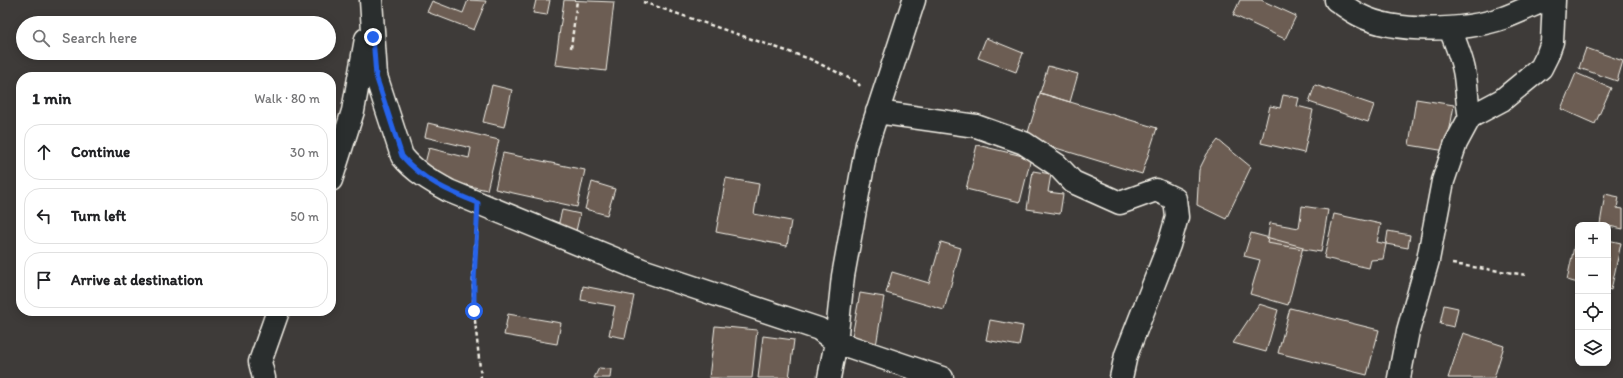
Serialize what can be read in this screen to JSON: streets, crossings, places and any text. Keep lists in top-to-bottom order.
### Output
{
  "page": {
    "search": "Search here",
    "heading": ["1 min", "Walk · 80 m"],
    "list": [
      ["Continue", "30 m"],
      ["Turn left", "50 m"],
      "Arrive at destination"
    ],
    "map_buttons": ["+", "−"]
  }
}
